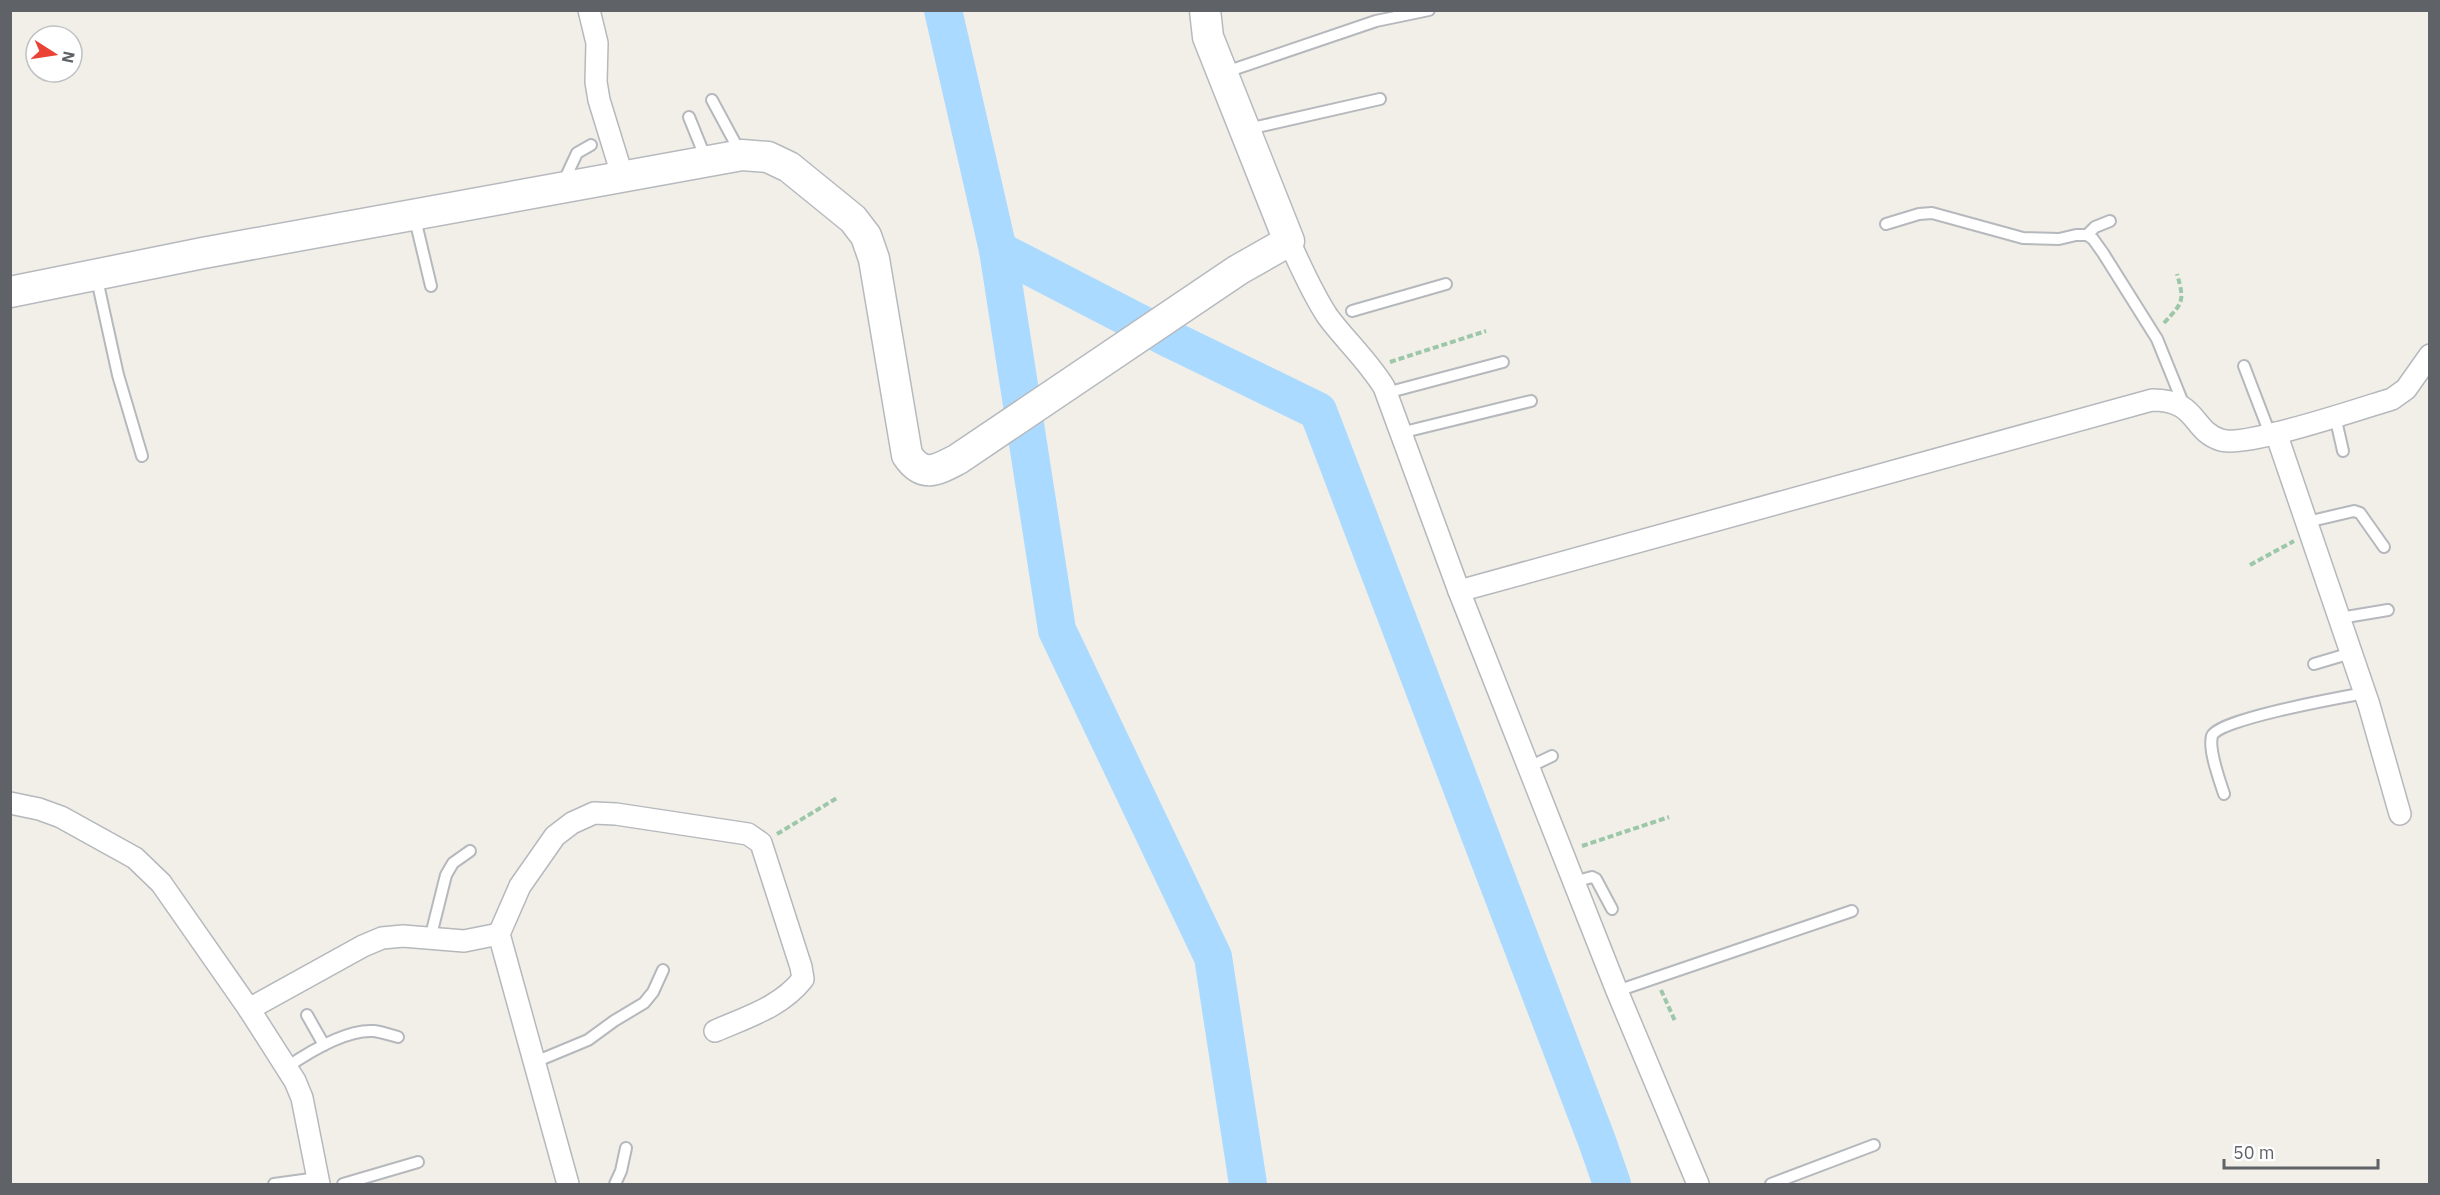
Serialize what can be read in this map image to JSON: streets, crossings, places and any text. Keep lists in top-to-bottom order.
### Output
{
  "scale_bar": "50 m",
  "north": "right"
}
